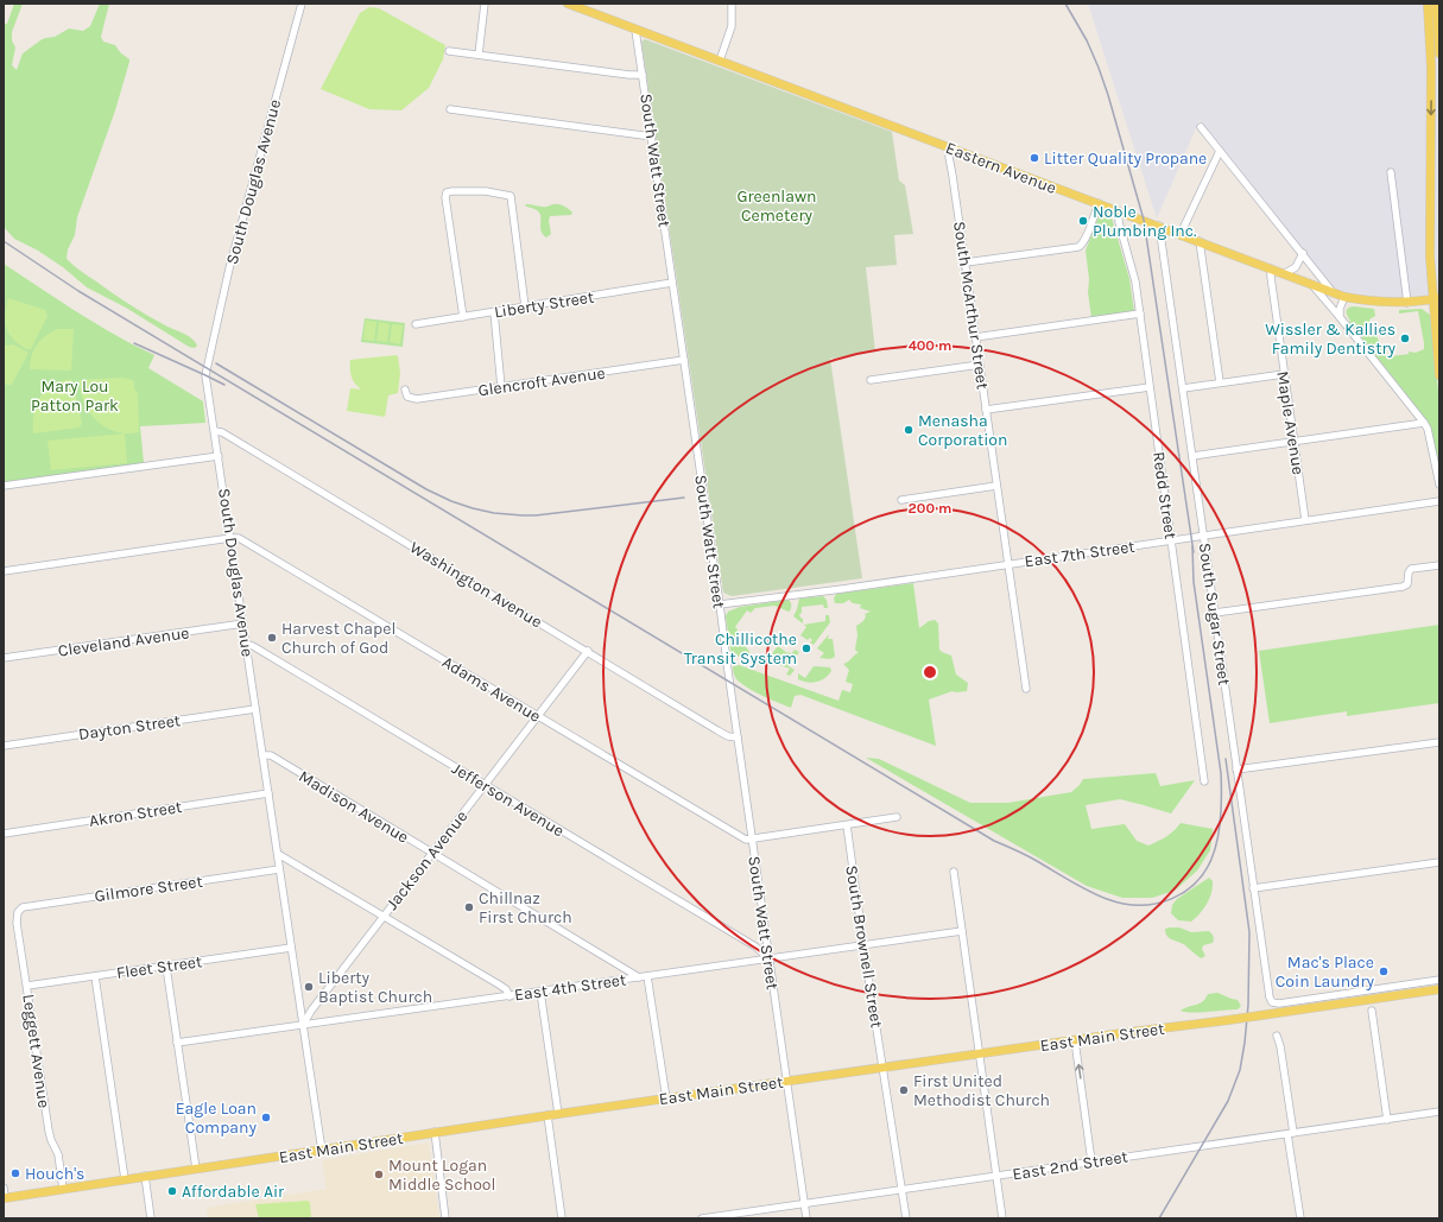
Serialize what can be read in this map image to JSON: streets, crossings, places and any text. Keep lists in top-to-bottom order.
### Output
{
  "streets": {
    "main road": ["Eastern Avenue", "East Main Street"],
    "street": [
      "South Watt Street",
      "South Douglas Avenue",
      "Liberty Street",
      "South McArthur Street",
      "Glencroft Avenue",
      "Maple Avenue",
      "Redd Street",
      "East 7th Street",
      "Washington Avenue",
      "South Sugar Street",
      "Cleveland Avenue",
      "Adams Avenue",
      "Dayton Street",
      "Jefferson Avenue",
      "Madison Avenue",
      "Akron Street",
      "Jackson Avenue",
      "Gilmore Street",
      "South Brownell Street",
      "Fleet Street",
      "East 4th Street",
      "Leggett Avenue",
      "East 2nd Street"
    ]
  },
  "crossings": [
    ["South Watt Street", "Eastern Avenue"],
    ["South Watt Street", "Liberty Street"],
    ["South Watt Street", "Glencroft Avenue"],
    ["South Watt Street", "East 7th Street"],
    ["South Watt Street", "Washington Avenue"],
    ["South Watt Street", "Adams Avenue"],
    ["South Watt Street", "Jefferson Avenue"],
    ["South Watt Street", "East 4th Street"],
    ["South Watt Street", "East Main Street"],
    ["South Watt Street", "East 2nd Street"],
    ["Eastern Avenue", "South McArthur Street"],
    ["Eastern Avenue", "Maple Avenue"],
    ["Eastern Avenue", "Redd Street"],
    ["Eastern Avenue", "South Sugar Street"],
    ["South Douglas Avenue", "Washington Avenue"],
    ["South Douglas Avenue", "Cleveland Avenue"],
    ["South Douglas Avenue", "Adams Avenue"],
    ["South Douglas Avenue", "Dayton Street"],
    ["South Douglas Avenue", "Jefferson Avenue"],
    ["South Douglas Avenue", "Madison Avenue"],
    ["South Douglas Avenue", "Akron Street"],
    ["South Douglas Avenue", "Jackson Avenue"],
    ["South Douglas Avenue", "Gilmore Street"],
    ["South Douglas Avenue", "Fleet Street"],
    ["South Douglas Avenue", "East 4th Street"],
    ["South Douglas Avenue", "East Main Street"],
    ["South McArthur Street", "East 7th Street"],
    ["Maple Avenue", "East 7th Street"],
    ["Redd Street", "East 7th Street"],
    ["East 7th Street", "South Sugar Street"],
    ["Washington Avenue", "Jackson Avenue"],
    ["Adams Avenue", "Jackson Avenue"],
    ["Jefferson Avenue", "Jackson Avenue"],
    ["Jefferson Avenue", "East 4th Street"],
    ["Madison Avenue", "Jackson Avenue"],
    ["Madison Avenue", "East 4th Street"],
    ["Jackson Avenue", "East 4th Street"],
    ["Gilmore Street", "Leggett Avenue"],
    ["South Brownell Street", "East 4th Street"],
    ["South Brownell Street", "East Main Street"],
    ["South Brownell Street", "East 2nd Street"],
    ["Fleet Street", "Leggett Avenue"],
    ["East Main Street", "Leggett Avenue"]
  ],
  "parks": ["Greenlawn Cemetery", "Mary Lou Patton Park"],
  "places": [
    "Litter Quality Propane",
    "Noble Plumbing Inc.",
    "Wissler & Kallies Family Dentistry",
    "Menasha Corporation",
    "Harvest Chapel Church of God",
    "Chillicothe Transit System",
    "Chillnaz First Church",
    "Mac's Place Coin Laundry",
    "Liberty Baptist Church",
    "First United Methodist Church",
    "Eagle Loan Company",
    "Houch's",
    "Mount Logan Middle School",
    "Affordable Air"
  ],
  "rings": ["400 m", "200 m"]
}
